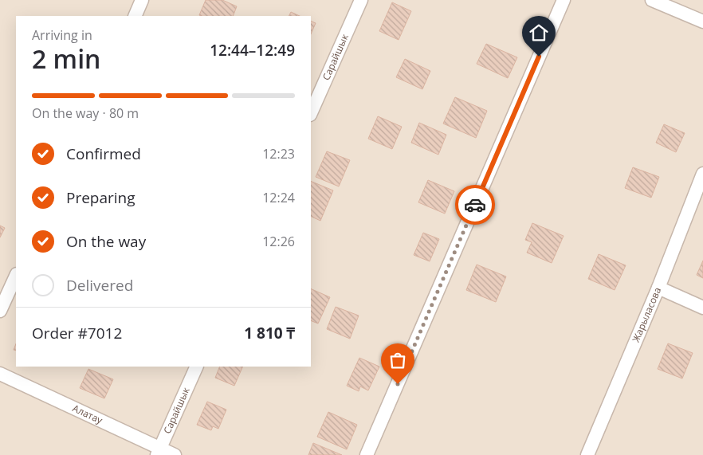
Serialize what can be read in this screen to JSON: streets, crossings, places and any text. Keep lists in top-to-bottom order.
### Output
{
  "streets": {
    "street": ["Сарайшык", "Жарыласова", "Алатау"]
  },
  "crossings": [
    ["Сарайшык", "Алатау"]
  ],
  "page": {
    "heading": ["2 min", "Arriving in", "12:44–12:49"],
    "panel": ["Order #7012", "1 810 ₸"],
    "bar": "On the way · 80 m",
    "list": [
      ["Confirmed", "12:23"],
      ["Preparing", "12:24"],
      ["On the way", "12:26"],
      "Delivered"
    ]
  }
}
